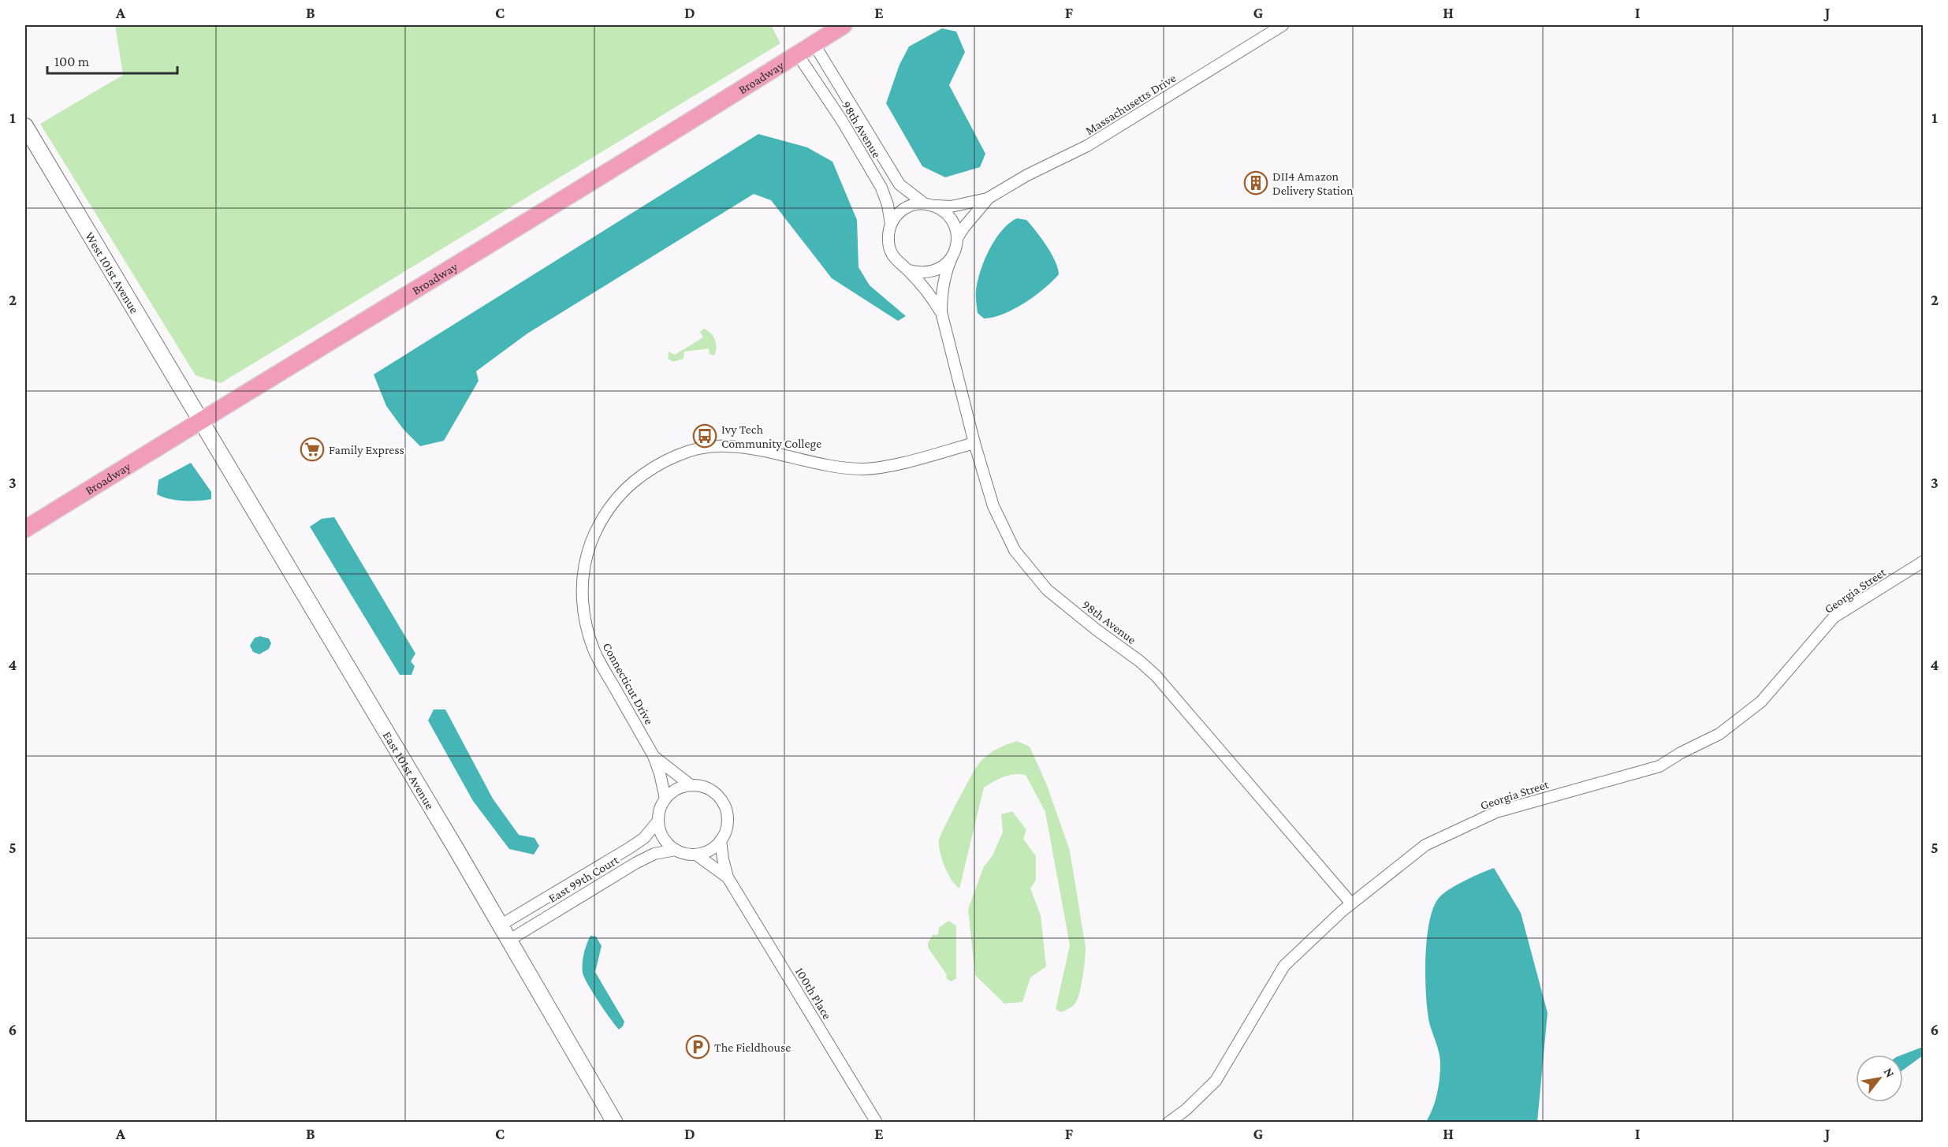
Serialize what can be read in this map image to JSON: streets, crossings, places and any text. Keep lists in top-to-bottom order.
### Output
{
  "streets": {
    "main road": ["Broadway"],
    "street": [
      "Massachusetts Drive",
      "98th Avenue",
      "West 101st Avenue",
      "Georgia Street",
      "Connecticut Drive",
      "East 101st Avenue",
      "East 99th Court",
      "100th Place"
    ]
  },
  "crossings": [
    ["Broadway", "98th Avenue"],
    ["Broadway", "West 101st Avenue"],
    ["Broadway", "East 101st Avenue"],
    ["98th Avenue", "Georgia Street"],
    ["98th Avenue", "Connecticut Drive"],
    ["West 101st Avenue", "East 101st Avenue"],
    ["Connecticut Drive", "East 99th Court"],
    ["Connecticut Drive", "100th Place"],
    ["East 101st Avenue", "East 99th Court"],
    ["East 99th Court", "100th Place"]
  ],
  "places": {
    "building": ["DII4 Amazon Delivery Station"],
    "bus stop": ["Ivy Tech Community College"],
    "supermarket": ["Family Express"],
    "parking": ["The Fieldhouse"]
  },
  "scale_bar": "100 m",
  "north": "top right",
  "grid": {
    "columns": [
      "A",
      "B",
      "C",
      "D",
      "E",
      "F",
      "G",
      "H",
      "I",
      "J"
    ],
    "rows": [
      "1",
      "2",
      "3",
      "4",
      "5",
      "6"
    ]
  }
}
